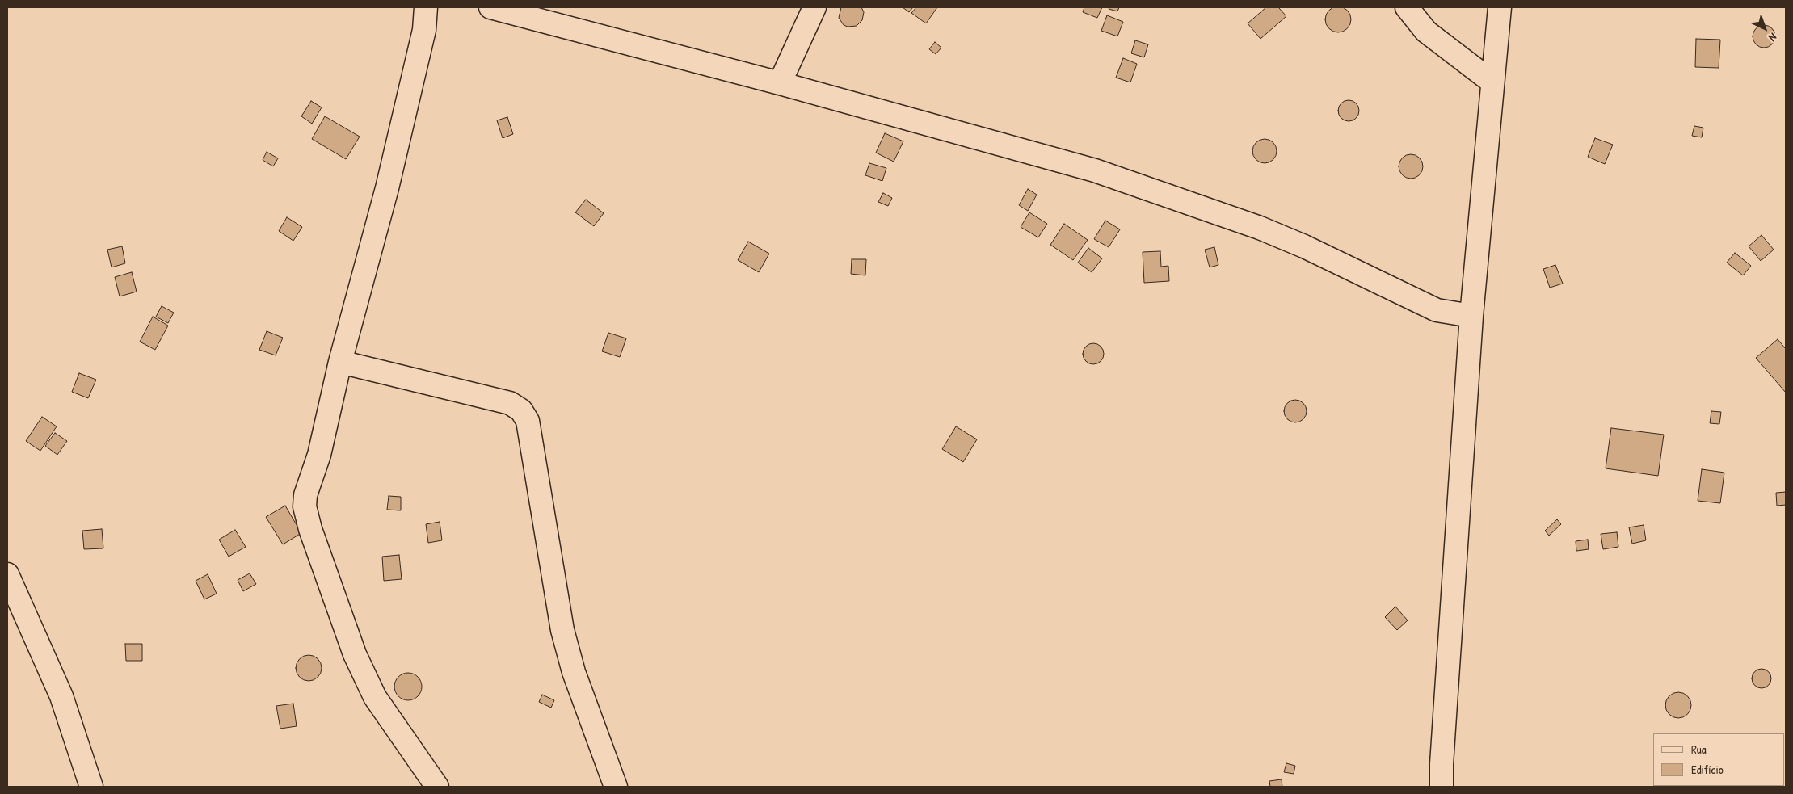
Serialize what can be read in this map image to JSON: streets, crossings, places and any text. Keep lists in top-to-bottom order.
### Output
{
  "legend": ["Rua", "Edifício"],
  "north": "bottom right"
}
